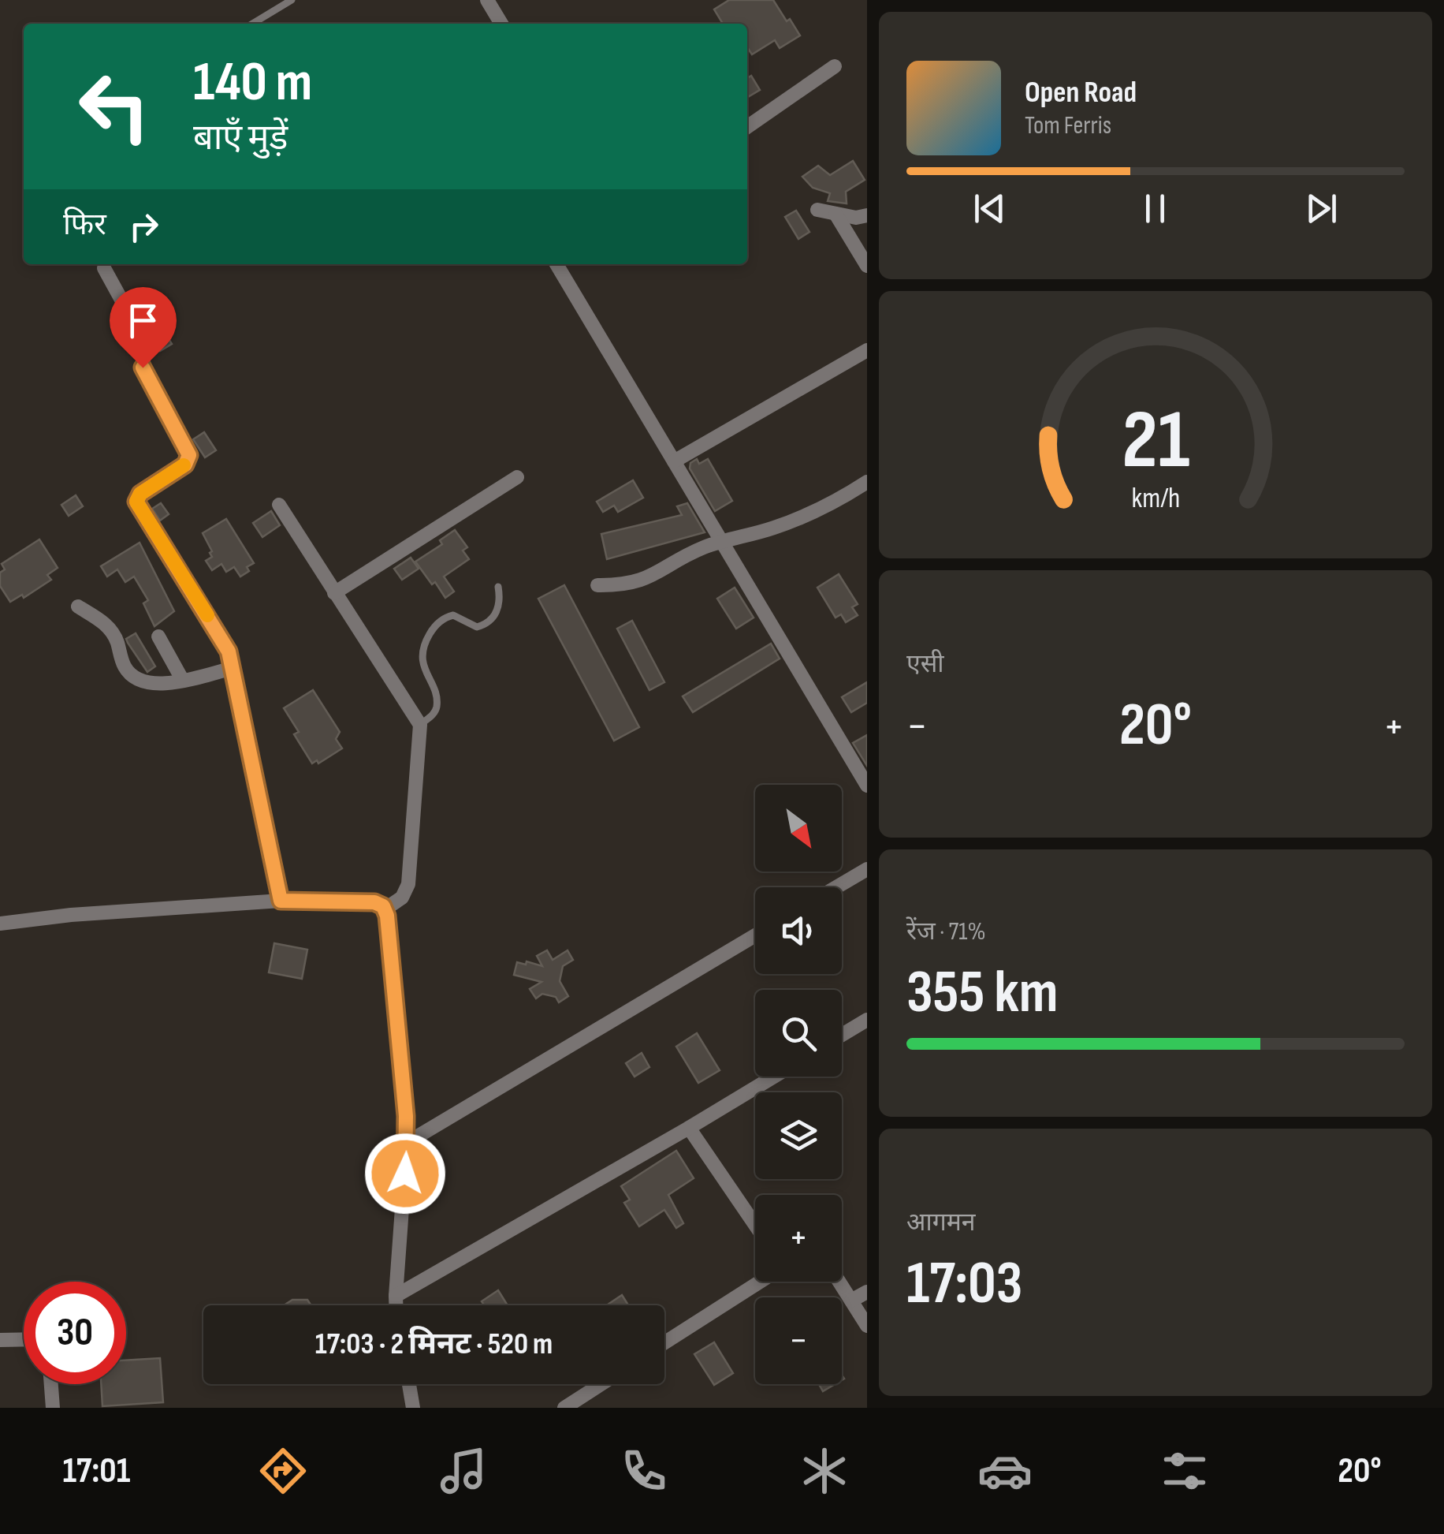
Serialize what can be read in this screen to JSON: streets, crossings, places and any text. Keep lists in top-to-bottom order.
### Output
{
  "north": "bottom right",
  "page": {
    "turn": ["140 m", "बाएँ मुड़ें"],
    "song": ["Open Road", "Tom Ferris"],
    "then": "फिर",
    "tile": [
      "एसी",
      ["रेंज · 71%", "355 km"],
      ["आगमन", "17:03"]
    ],
    "heat": ["−", "20°", "+"],
    "map_buttons": ["+", "−"],
    "limit": "30",
    "trip": "17:03 · 2 मिनट · 520 m",
    "tabs": ["17:01", "20°"],
    "gauge": ["21", "km/h"]
  }
}
